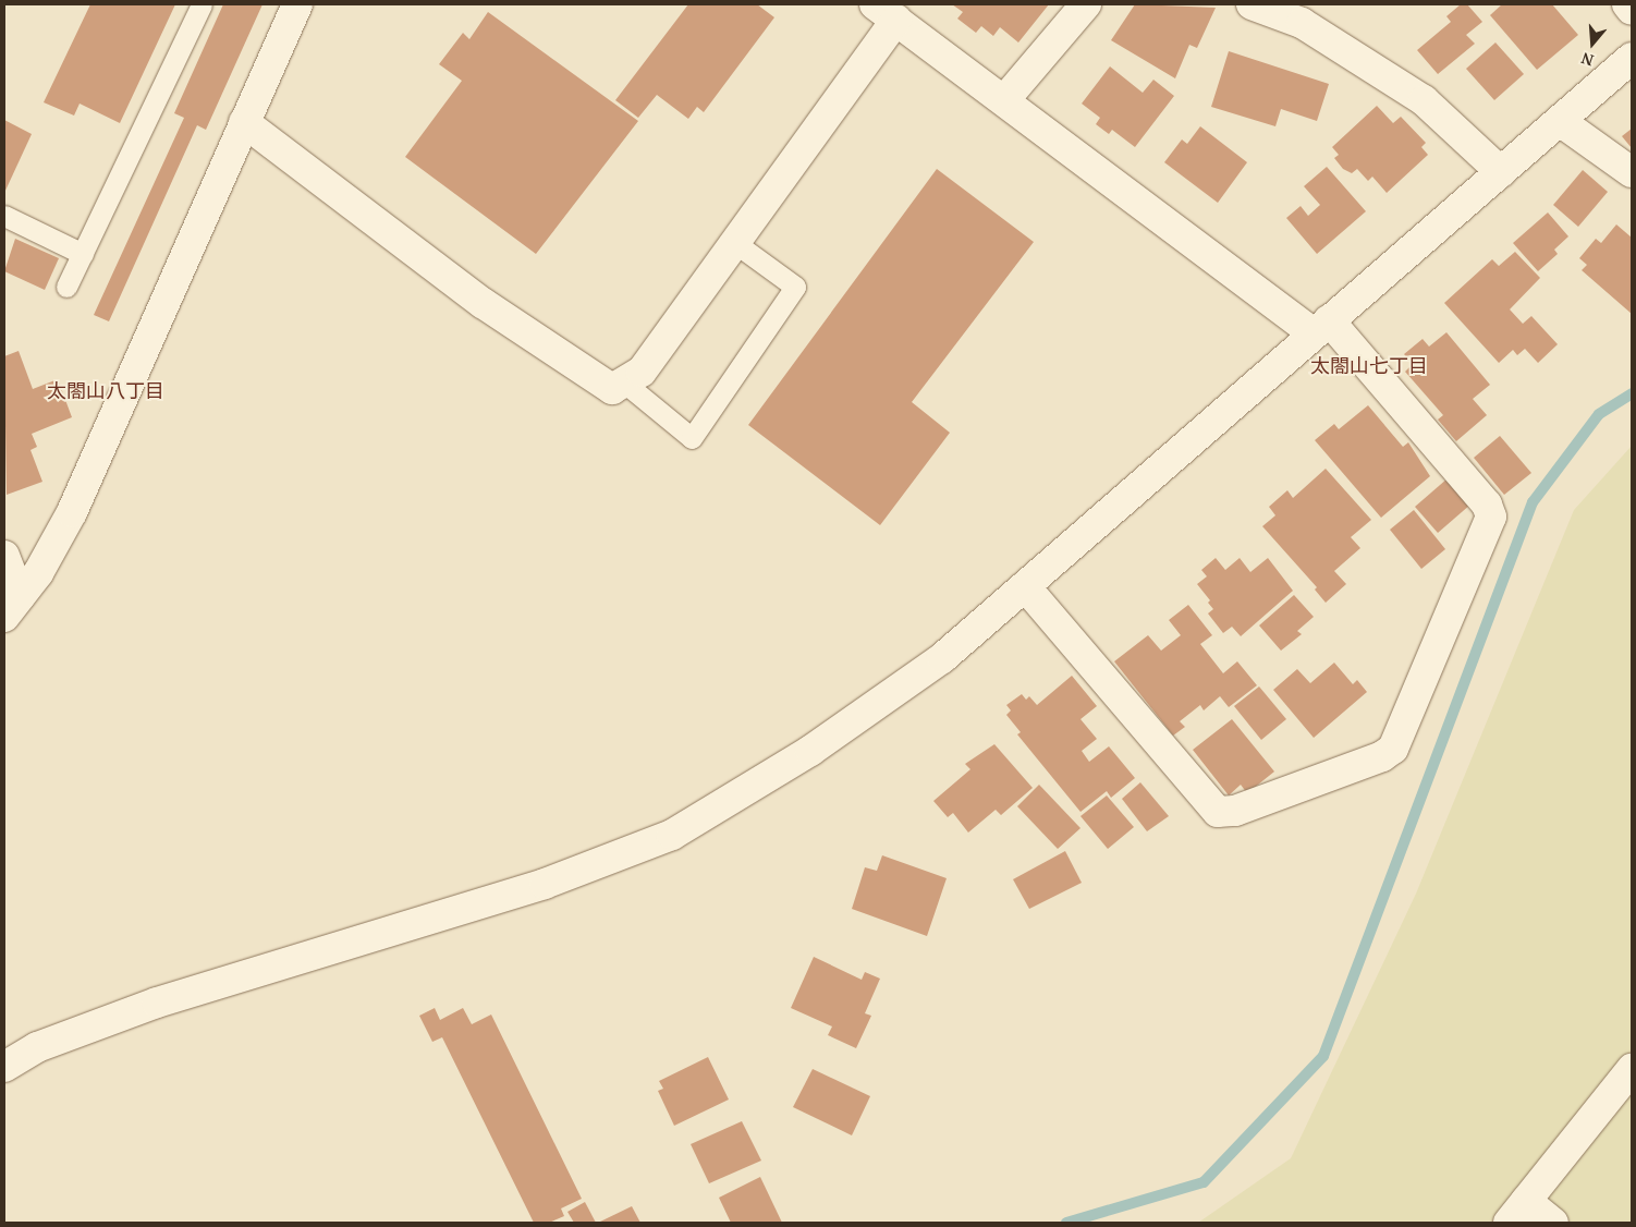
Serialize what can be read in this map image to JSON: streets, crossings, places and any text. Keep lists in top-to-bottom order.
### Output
{
  "districts": ["太閤山七丁目", "太閤山八丁目"],
  "north": "bottom"
}
